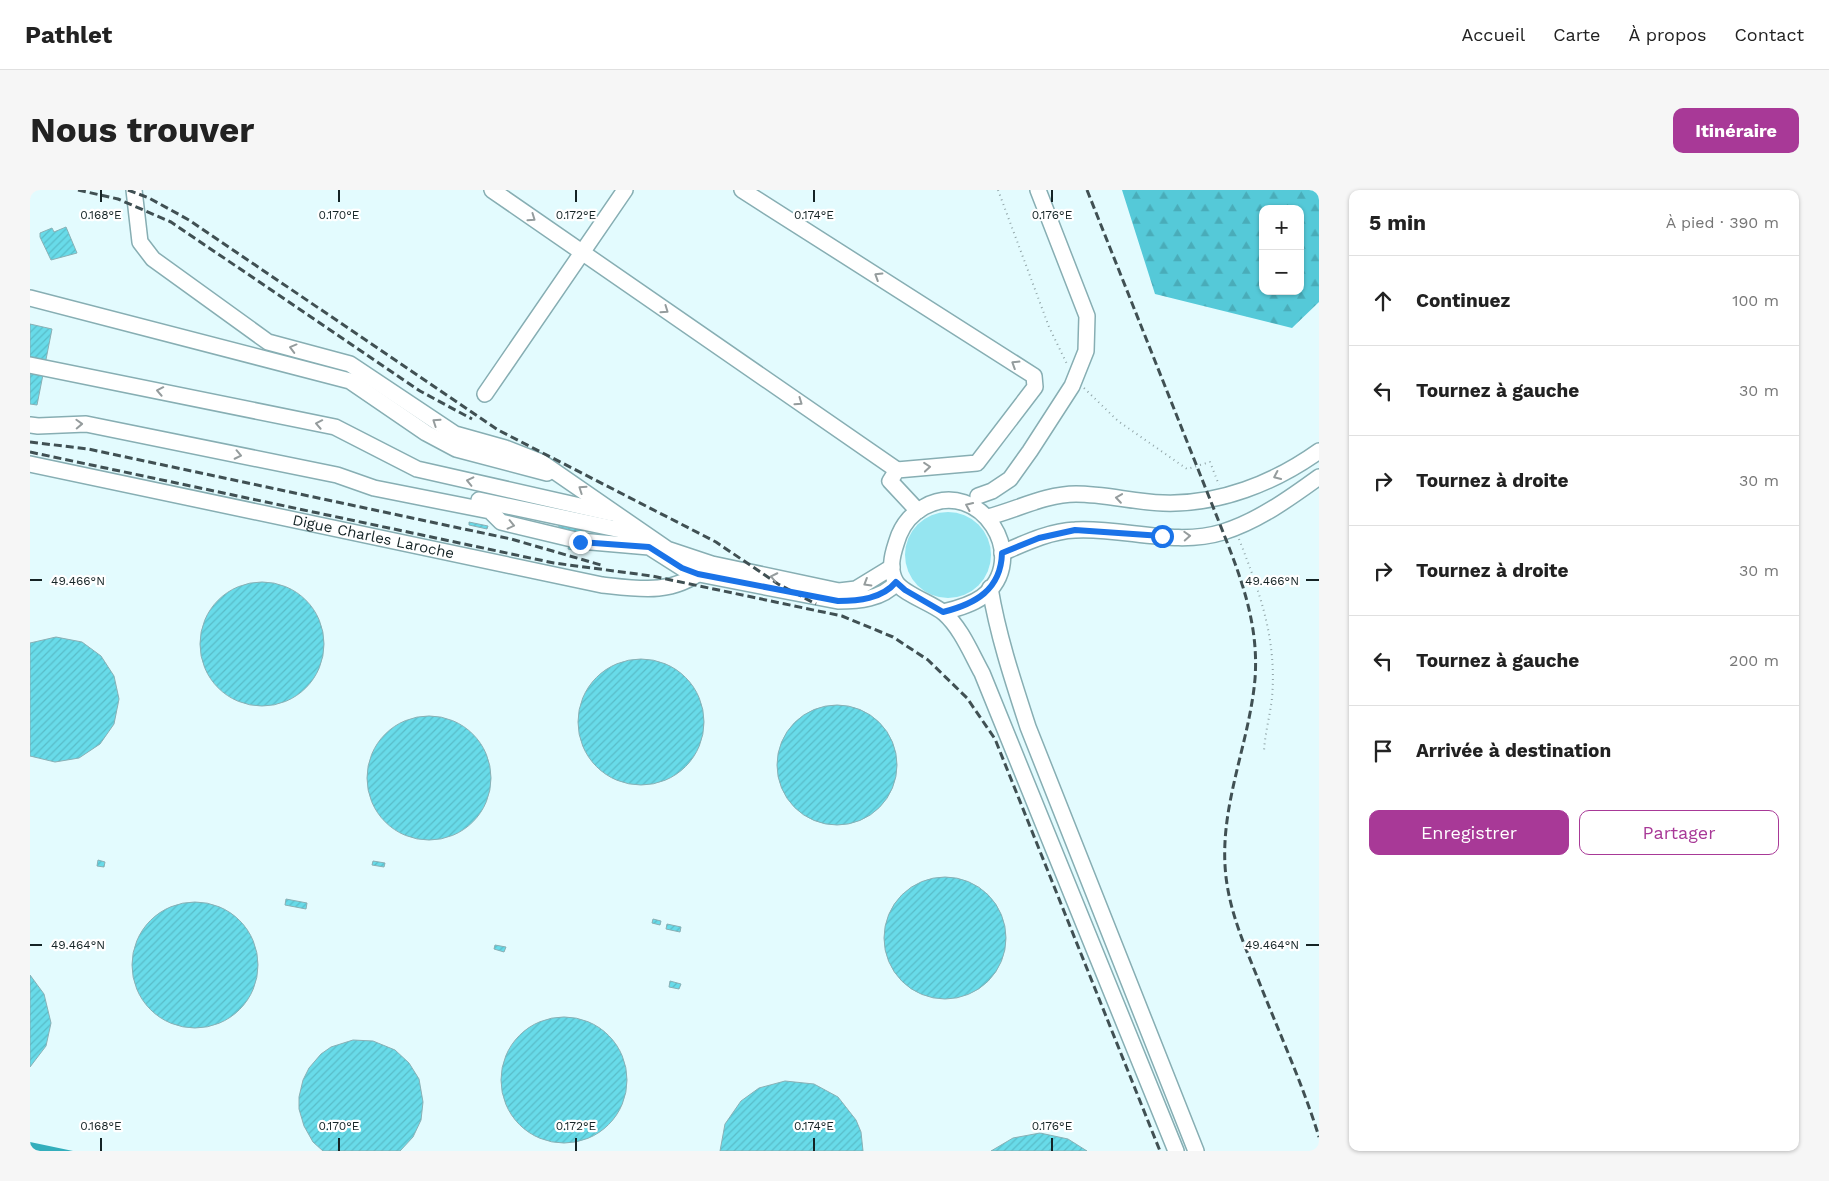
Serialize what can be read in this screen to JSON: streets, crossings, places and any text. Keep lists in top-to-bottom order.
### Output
{
  "streets": {
    "street": ["Digue Charles Laroche"]
  },
  "page": {
    "header": "Pathlet",
    "nav": [
      "Accueil",
      "Carte",
      "À propos",
      "Contact"
    ],
    "buttons": [
      "Itinéraire",
      ["Enregistrer", "Partager"]
    ],
    "title": "Nous trouver",
    "heading": ["5 min", "À pied · 390 m"],
    "map_buttons": ["+", "−"],
    "list": [
      ["Continuez", "100 m"],
      ["Tournez à gauche", "30 m"],
      ["Tournez à droite", "30 m"],
      ["Tournez à droite", "30 m"],
      ["Tournez à gauche", "200 m"],
      "Arrivée à destination"
    ]
  },
  "coordinates": [
    "0.168°E",
    "0.170°E",
    "0.172°E",
    "0.174°E",
    "0.176°E",
    "49.466°N",
    "49.464°N"
  ]
}
